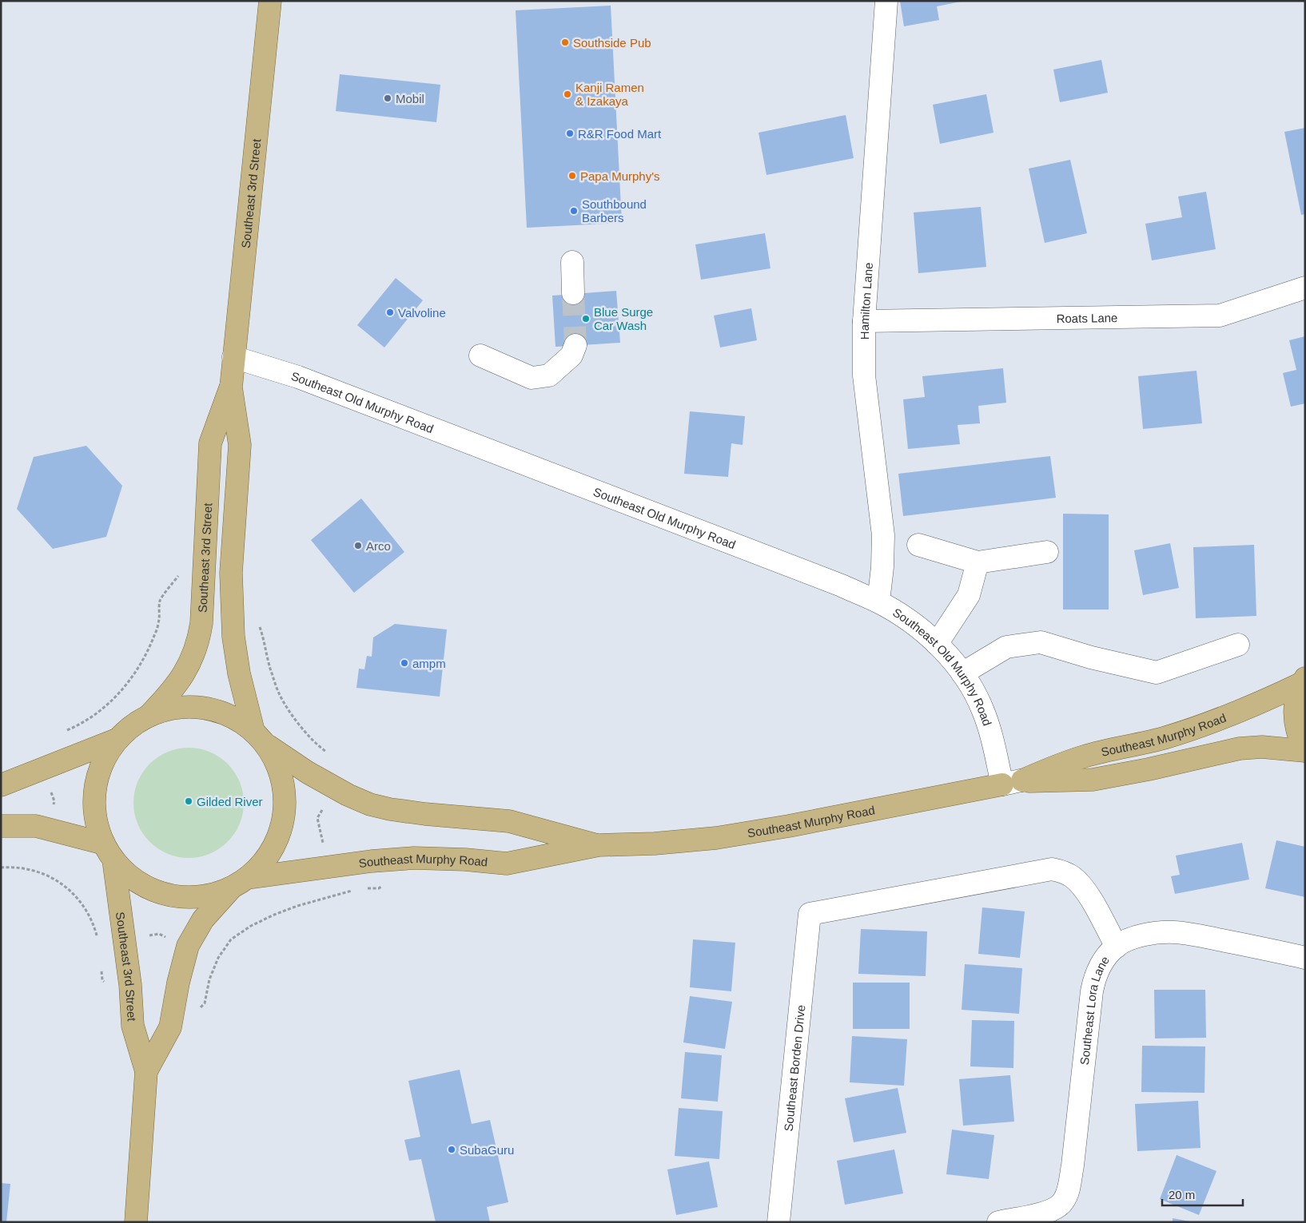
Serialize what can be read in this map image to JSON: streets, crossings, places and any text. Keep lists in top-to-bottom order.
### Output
{
  "streets": {
    "main road": ["Southeast 3rd Street", "Southeast Murphy Road"],
    "street": [
      "Hamilton Lane",
      "Roats Lane",
      "Southeast Old Murphy Road",
      "Southeast Lora Lane",
      "Southeast Borden Drive"
    ]
  },
  "crossings": [
    ["Southeast 3rd Street", "Southeast Old Murphy Road"],
    ["Southeast 3rd Street", "Southeast Murphy Road"],
    ["Hamilton Lane", "Roats Lane"],
    ["Hamilton Lane", "Southeast Old Murphy Road"],
    ["Southeast Old Murphy Road", "Southeast Murphy Road"],
    ["Southeast Lora Lane", "Southeast Borden Drive"]
  ],
  "places": [
    "Southside Pub",
    "Kanji Ramen & Izakaya",
    "Mobil",
    "R&R Food Mart",
    "Papa Murphy's",
    "Southbound Barbers",
    "Valvoline",
    "Blue Surge Car Wash",
    "Arco",
    "ampm",
    "Gilded River",
    "SubaGuru"
  ],
  "scale_bar": "20 m"
}
